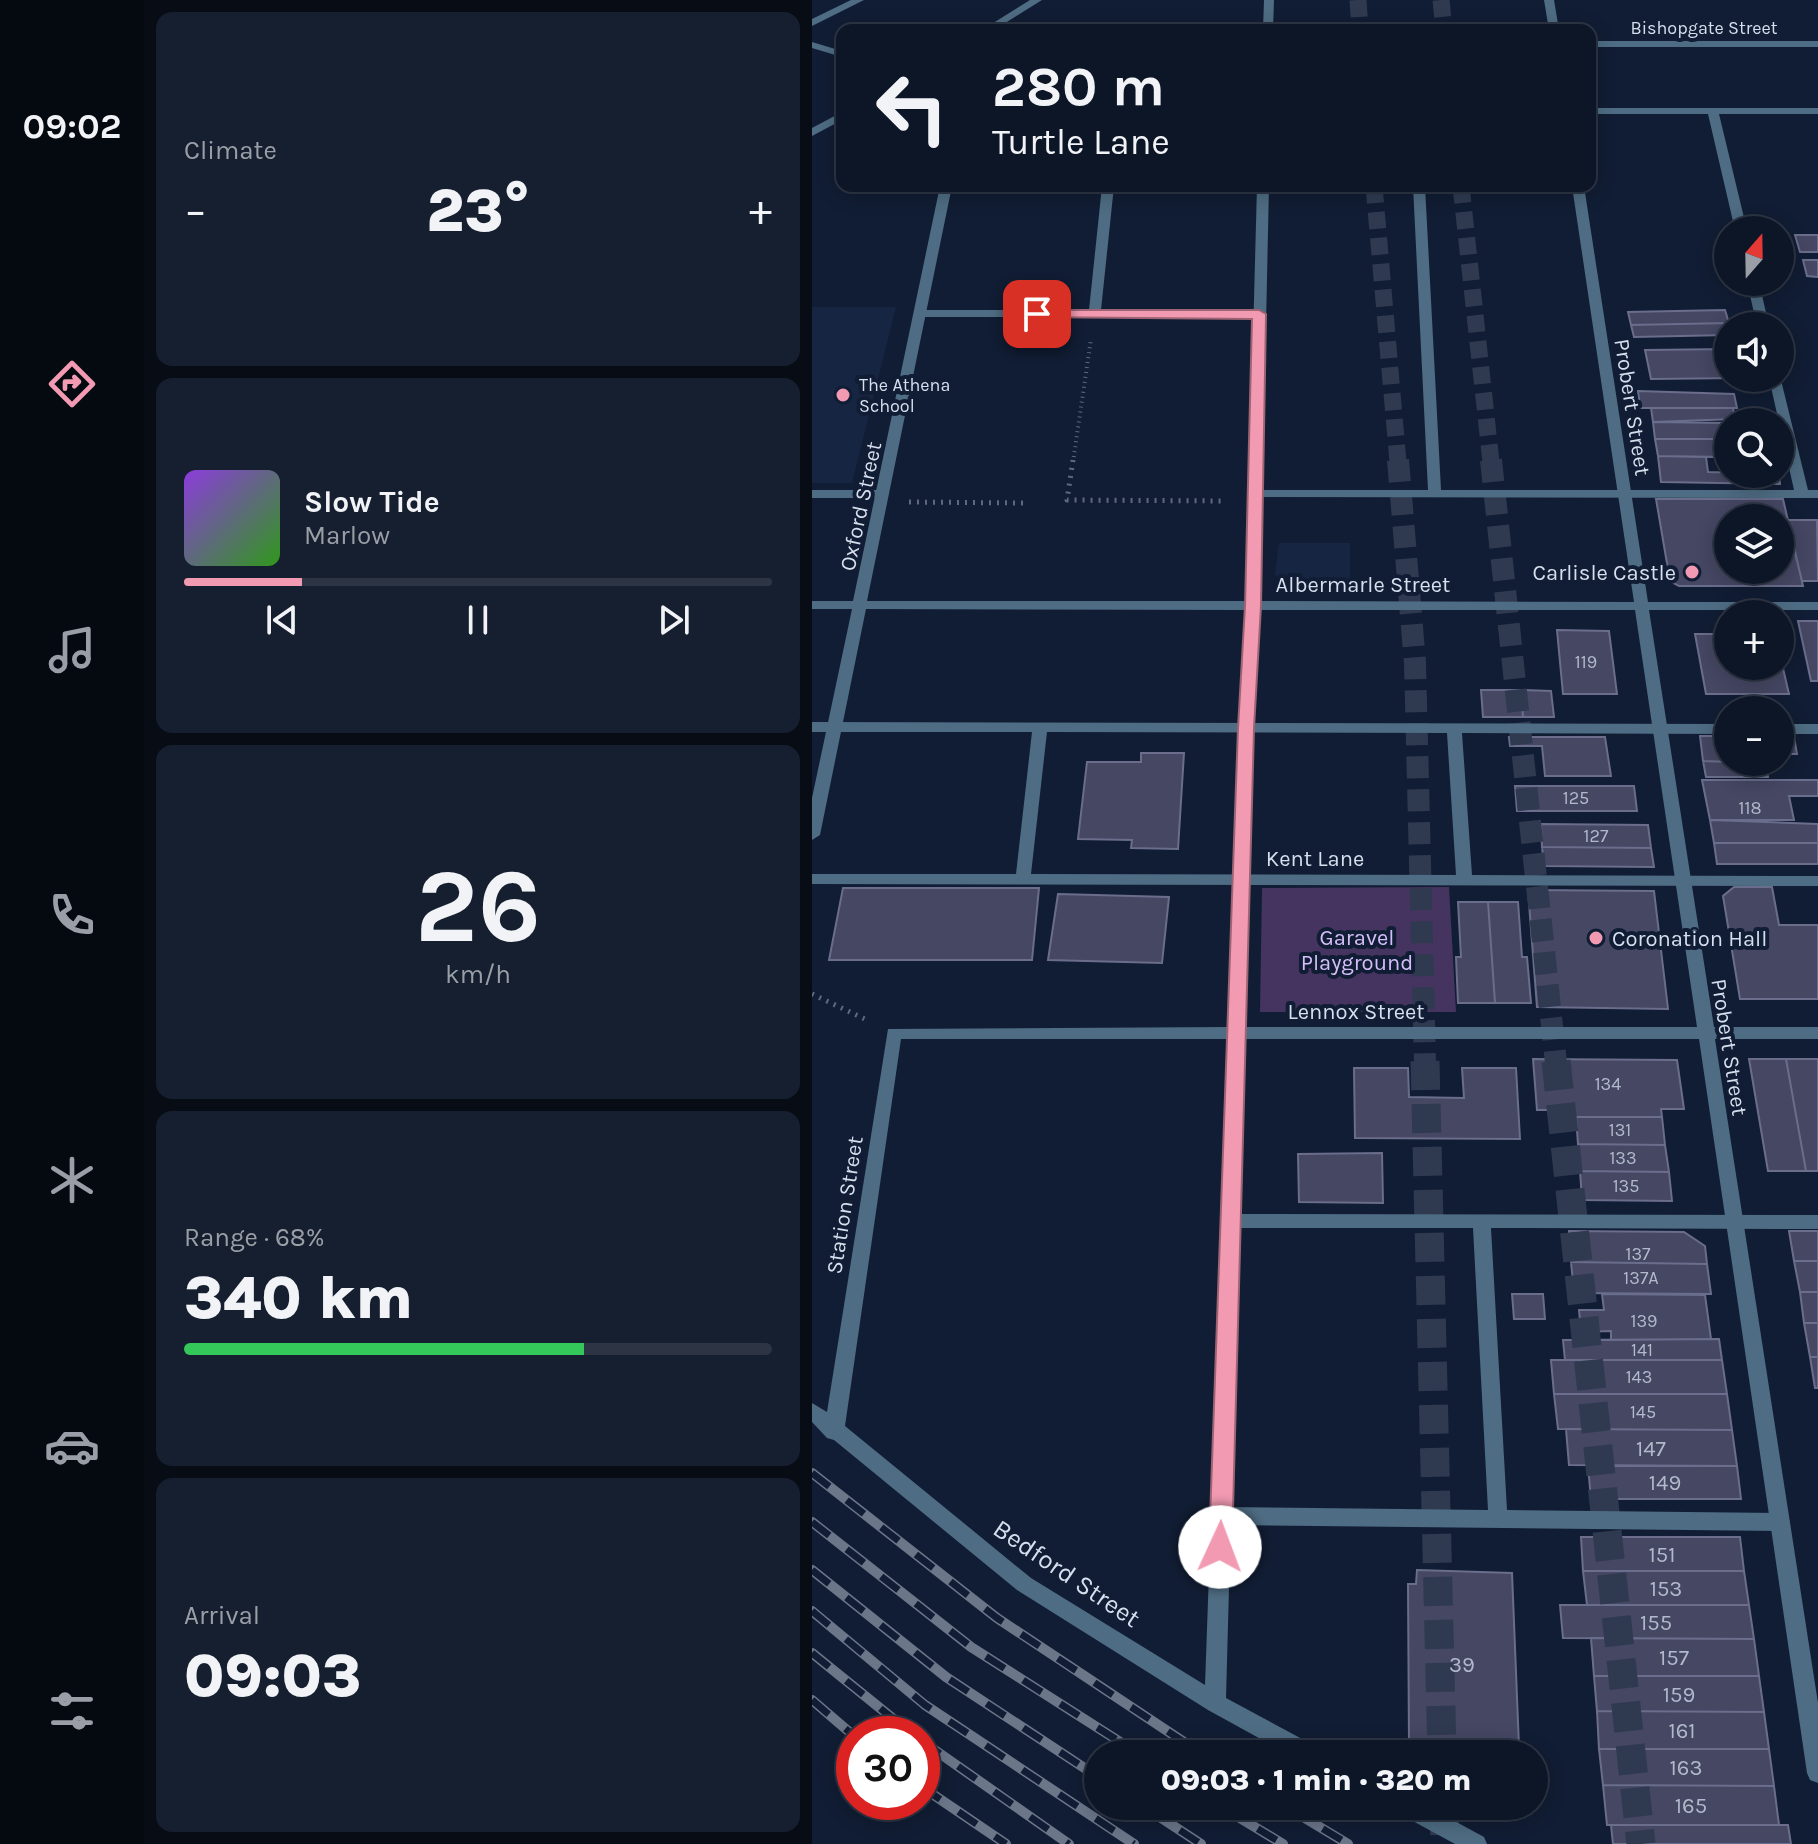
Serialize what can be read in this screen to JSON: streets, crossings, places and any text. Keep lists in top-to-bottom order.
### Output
{
  "streets": {
    "street": [
      "Bishopgate Street",
      "Probert Street",
      "Oxford Street",
      "Albermarle Street",
      "Kent Lane",
      "Lennox Street",
      "Station Street",
      "Bedford Street"
    ]
  },
  "crossings": [
    ["Probert Street", "Albermarle Street"],
    ["Probert Street", "Kent Lane"],
    ["Probert Street", "Lennox Street"],
    ["Oxford Street", "Albermarle Street"],
    ["Lennox Street", "Station Street"],
    ["Station Street", "Bedford Street"]
  ],
  "parks": ["Garavel Playground"],
  "places": ["The Athena School", "Carlisle Castle", "Coronation Hall"],
  "house_numbers": [
    "119",
    "125",
    "118",
    "127",
    "134",
    "131",
    "133",
    "135",
    "137",
    "137A",
    "139",
    "141",
    "143",
    "145",
    "147",
    "149",
    "151",
    "153",
    "155",
    "157",
    "39",
    "159",
    "161",
    "163",
    "165"
  ],
  "north": "top",
  "page": {
    "tabs": "09:02",
    "tile": [
      "Climate",
      ["26", "km/h"],
      ["Range · 68%", "340 km"],
      ["Arrival", "09:03"]
    ],
    "turn": ["280 m", "Turtle Lane"],
    "heat": ["−", "23°", "+"],
    "map_buttons": ["+", "−"],
    "song": ["Slow Tide", "Marlow"],
    "limit": "30",
    "trip": "09:03 · 1 min · 320 m"
  }
}
